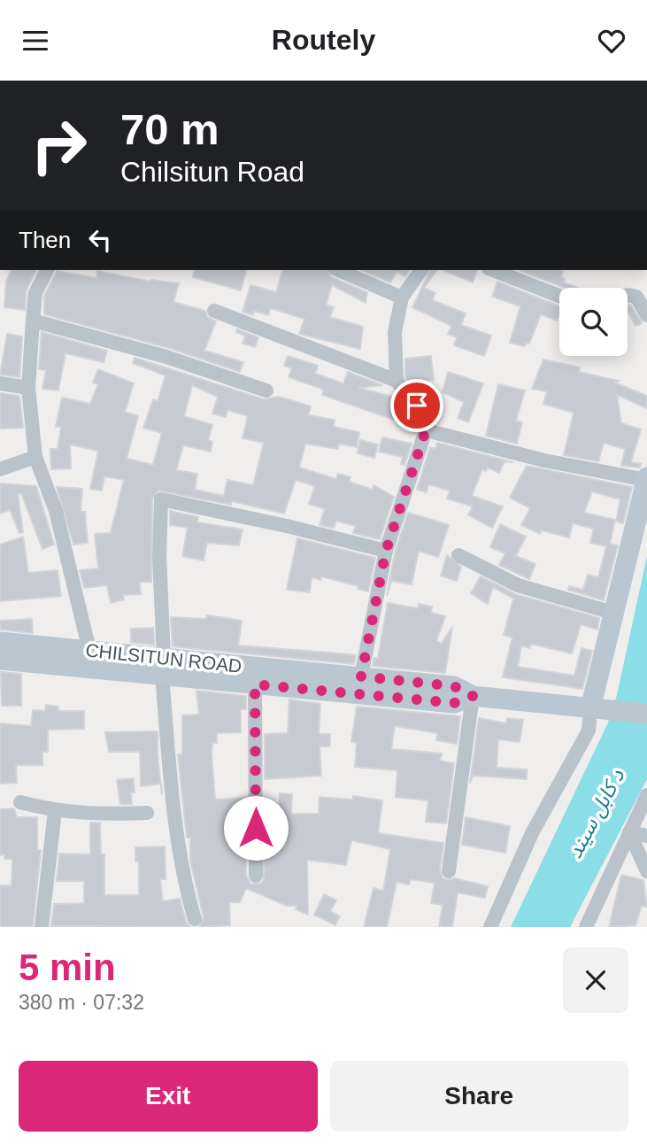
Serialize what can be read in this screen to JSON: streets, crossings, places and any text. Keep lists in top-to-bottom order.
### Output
{
  "streets": {
    "main road": ["CHILSITUN ROAD"]
  },
  "water": ["د کابل سيند"],
  "page": {
    "header": "Routely",
    "turn": ["70 m", "Chilsitun Road"],
    "then": "Then",
    "heading": ["5 min", "380 m · 07:32"],
    "buttons": ["Exit", "Share"]
  }
}
